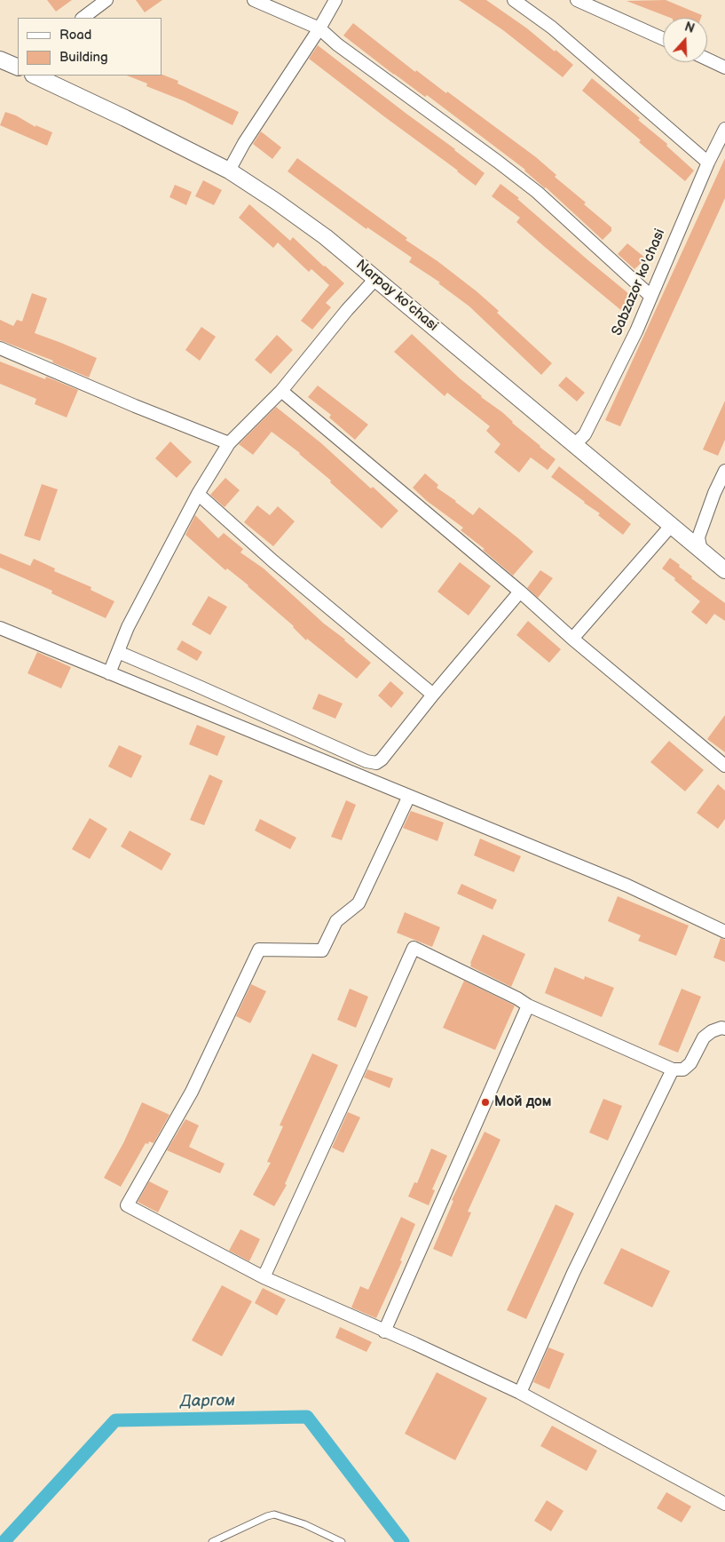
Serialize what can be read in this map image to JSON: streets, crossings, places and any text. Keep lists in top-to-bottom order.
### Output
{
  "streets": {
    "street": ["Sabzazor ko'chasi", "Narpay ko'chasi"]
  },
  "crossings": [
    ["Sabzazor ko'chasi", "Narpay ko'chasi"]
  ],
  "water": ["Даргом"],
  "places": ["Мой дом"],
  "legend": ["Road", "Building"],
  "north": "top"
}
